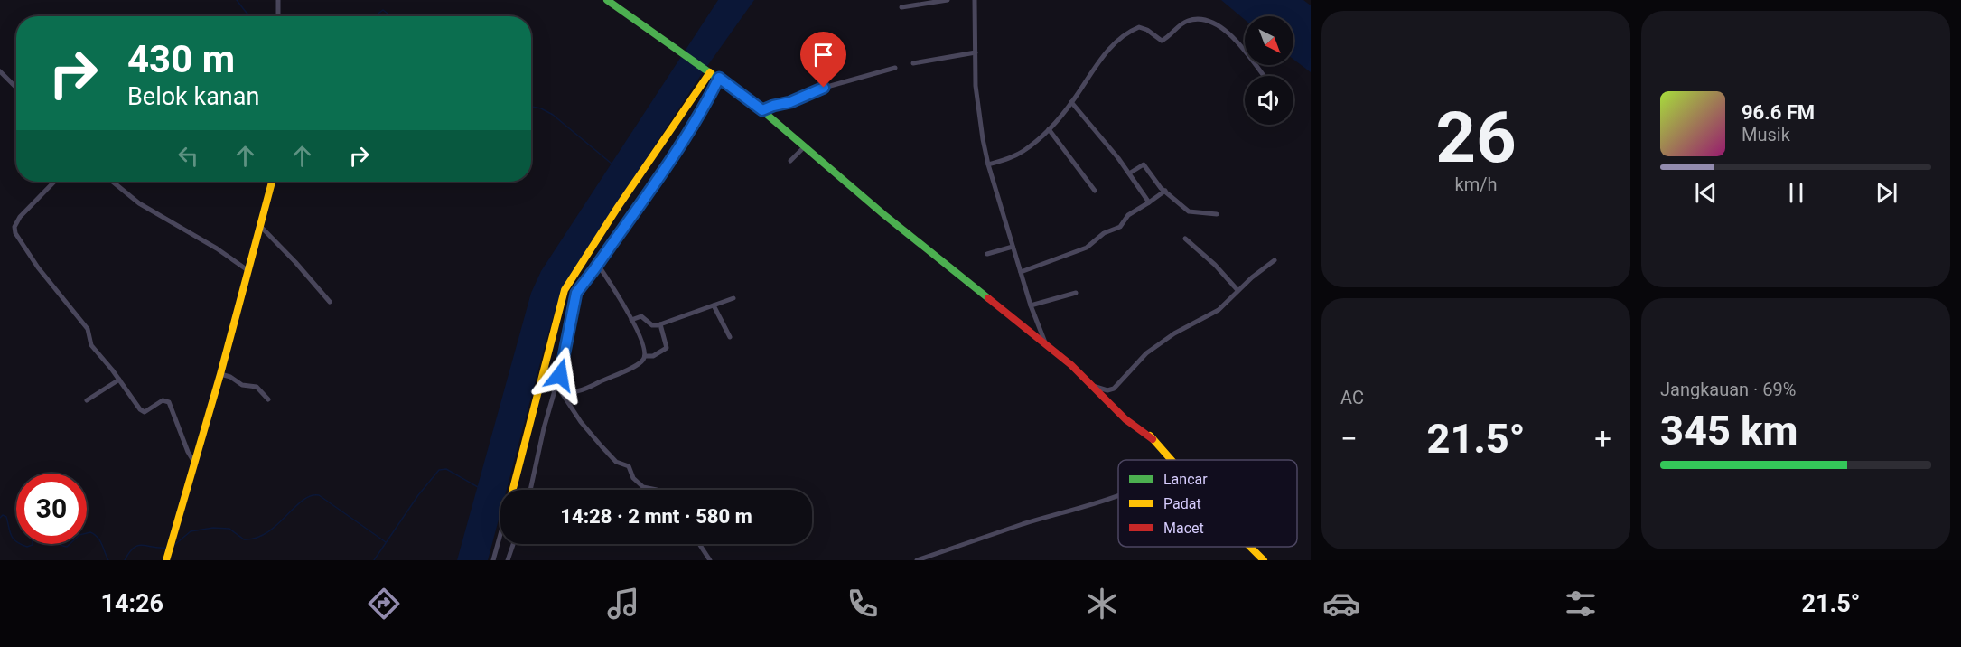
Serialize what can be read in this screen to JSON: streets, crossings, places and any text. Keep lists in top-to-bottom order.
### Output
{
  "legend": ["Lancar", "Padat", "Macet"],
  "north": "bottom right",
  "page": {
    "tile": [
      ["26", "km/h"],
      "AC",
      ["Jangkauan · 69%", "345 km"]
    ],
    "turn": ["430 m", "Belok kanan"],
    "song": ["96.6 FM", "Musik"],
    "heat": ["−", "21.5°", "+"],
    "limit": "30",
    "trip": "14:28 · 2 mnt · 580 m",
    "tabs": ["14:26", "21.5°"]
  }
}
